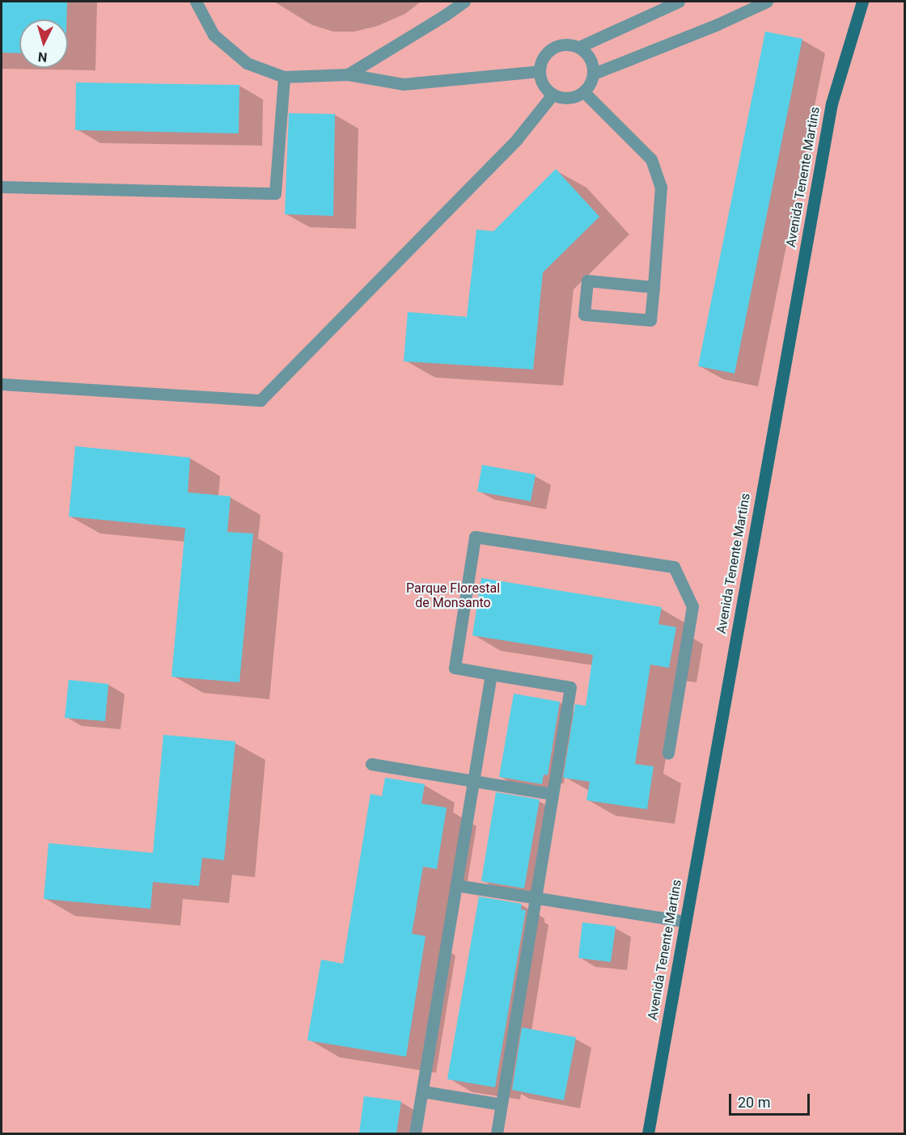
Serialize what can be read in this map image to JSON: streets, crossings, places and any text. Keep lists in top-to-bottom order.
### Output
{
  "streets": {
    "street": ["Avenida Tenente Martins"]
  },
  "parks": ["Parque Florestal de Monsanto"],
  "scale_bar": "20 m",
  "north": "bottom"
}
